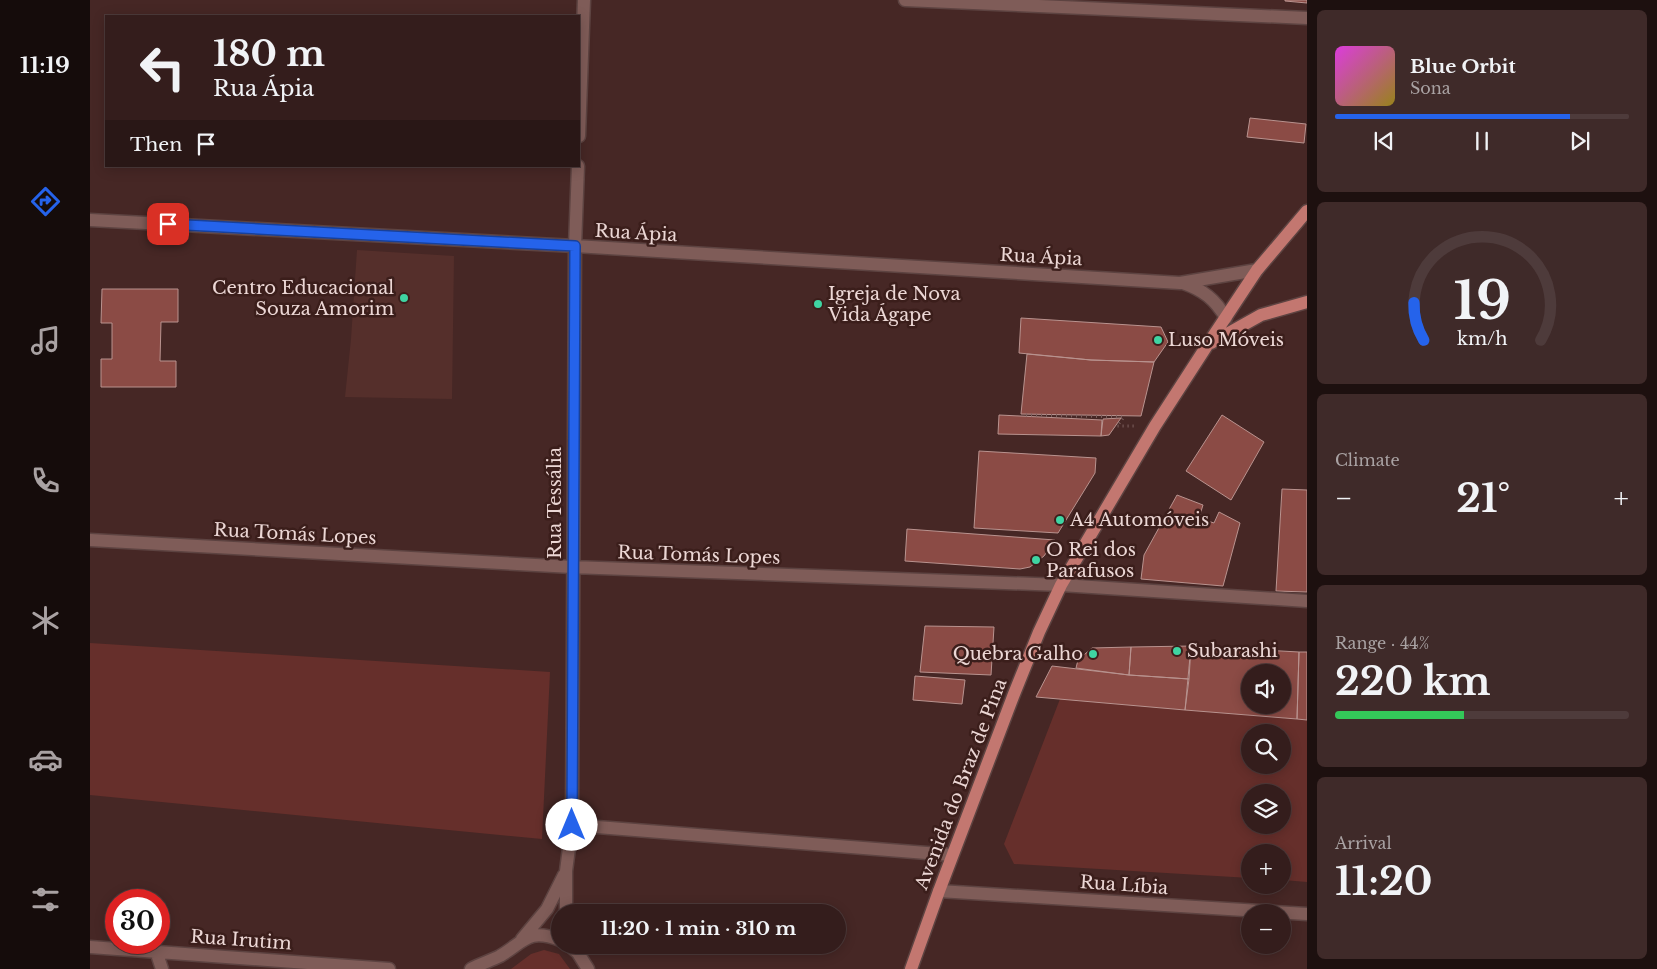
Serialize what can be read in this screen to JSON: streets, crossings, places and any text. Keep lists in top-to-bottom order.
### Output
{
  "streets": {
    "main road": ["Avenida do Braz de Pina"],
    "street": [
      "Rua Ápia",
      "Rua Tessália",
      "Rua Tomás Lopes",
      "Rua Líbia",
      "Rua Irutim"
    ]
  },
  "crossings": [
    ["Rua Ápia", "Rua Tessália"],
    ["Rua Ápia", "Avenida do Braz de Pina"],
    ["Rua Tessália", "Rua Tomás Lopes"],
    ["Rua Tomás Lopes", "Avenida do Braz de Pina"],
    ["Avenida do Braz de Pina", "Rua Líbia"]
  ],
  "places": [
    "Centro Educacional Souza Amorim",
    "Igreja de Nova Vida Ágape",
    "Luso Móveis",
    "A4 Automóveis",
    "O Rei dos Parafusos",
    "Subarashi",
    "Quebra Galho"
  ],
  "page": {
    "tabs": "11:19",
    "turn": ["180 m", "Rua Ápia"],
    "song": ["Blue Orbit", "Sona"],
    "then": "Then",
    "tile": [
      "Climate",
      ["Range · 44%", "220 km"],
      ["Arrival", "11:20"]
    ],
    "heat": ["−", "21°", "+"],
    "map_buttons": ["+", "−"],
    "limit": "30",
    "trip": "11:20 · 1 min · 310 m",
    "gauge": ["19", "km/h"]
  }
}
